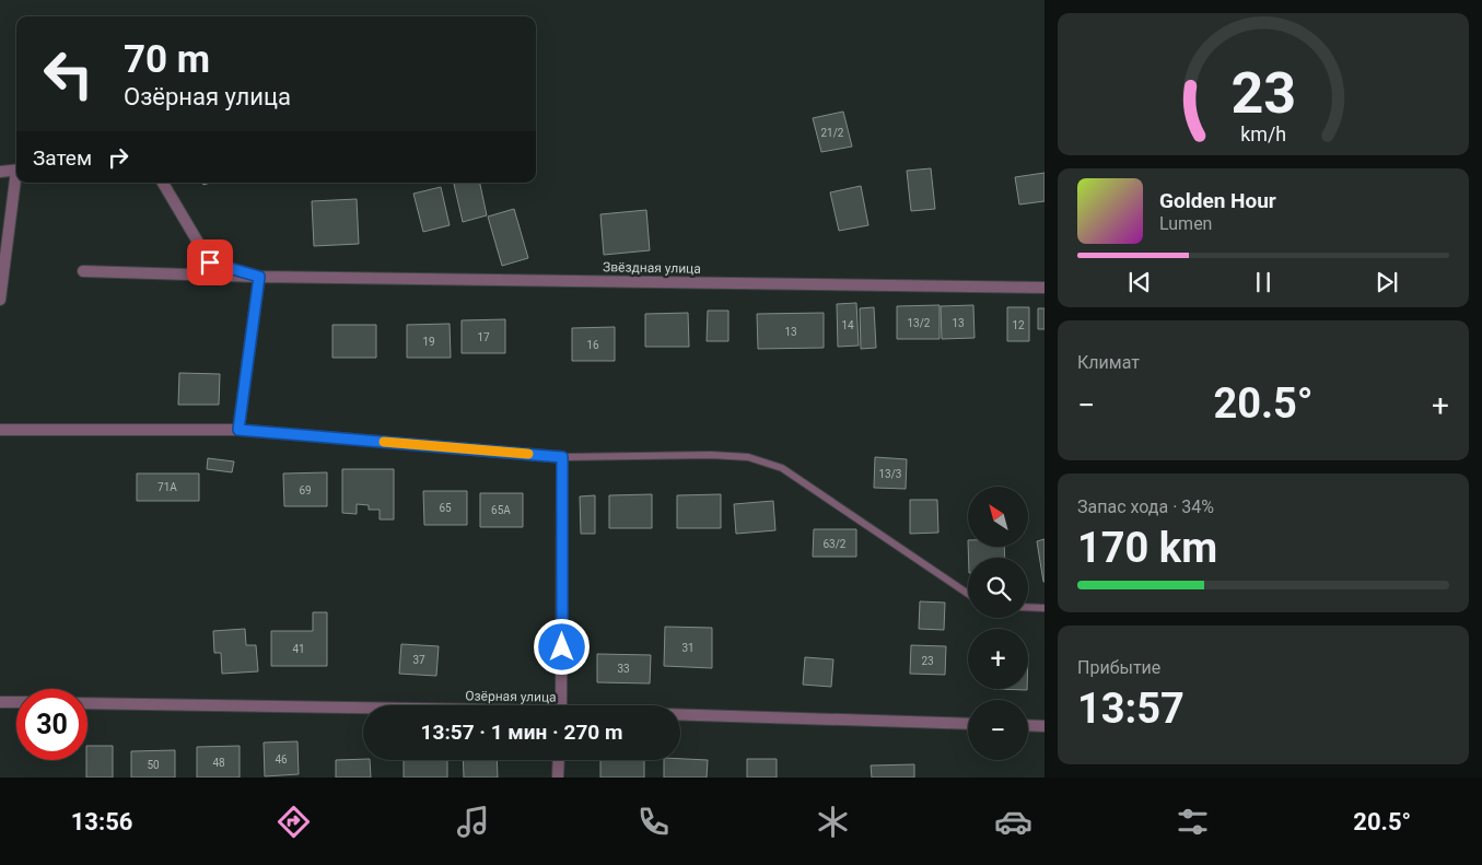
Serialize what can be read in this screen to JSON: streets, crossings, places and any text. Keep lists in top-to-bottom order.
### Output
{
  "streets": {
    "street": ["Звёздная улица", "Озёрная улица"]
  },
  "house_numbers": [
    "21/2",
    "13/2",
    "13",
    "14",
    "12",
    "13",
    "17",
    "19",
    "16",
    "13/3",
    "71А",
    "69",
    "65",
    "65А",
    "63/2",
    "31",
    "41",
    "37",
    "23",
    "33",
    "46",
    "48",
    "50"
  ],
  "north": "top left",
  "page": {
    "turn": ["70 m", "Озёрная улица"],
    "then": "Затем",
    "song": ["Golden Hour", "Lumen"],
    "tile": [
      "Климат",
      ["Запас хода · 34%", "170 km"],
      ["Прибытие", "13:57"]
    ],
    "heat": ["−", "20.5°", "+"],
    "map_buttons": ["+", "−"],
    "limit": "30",
    "trip": "13:57 · 1 мин · 270 m",
    "tabs": ["13:56", "20.5°"],
    "gauge": ["23", "km/h"]
  }
}
